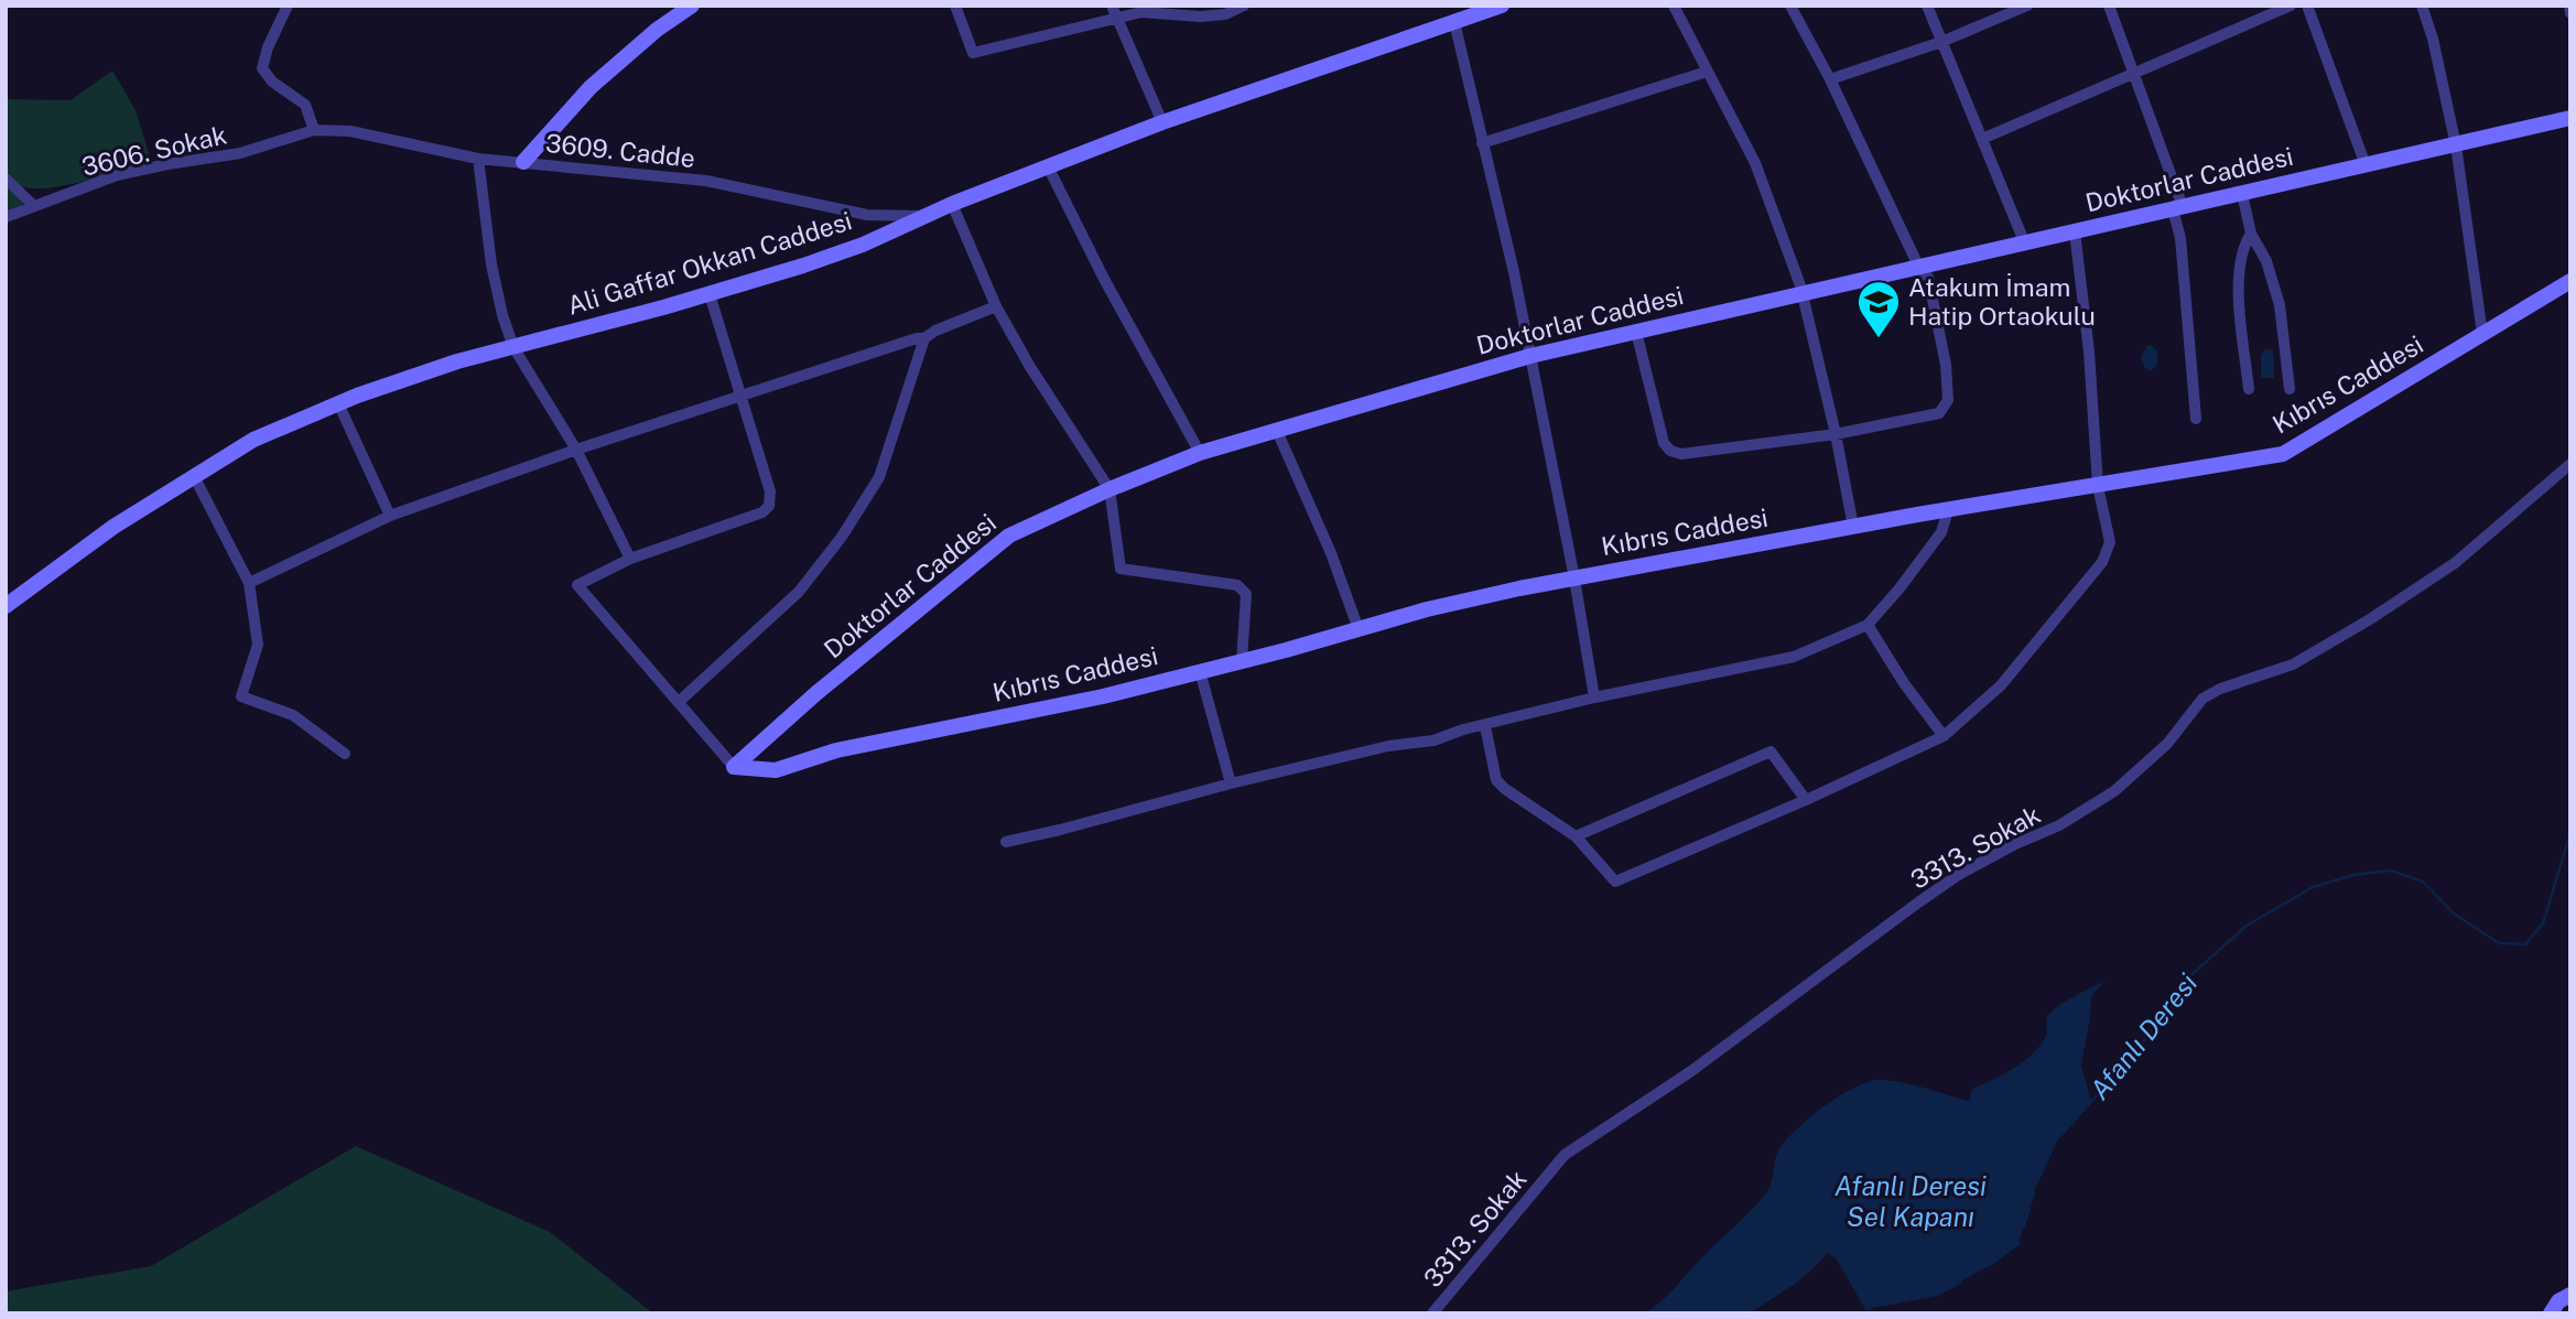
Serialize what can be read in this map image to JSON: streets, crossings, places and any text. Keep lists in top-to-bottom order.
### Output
{
  "streets": {
    "street": [
      "3606. Sokak",
      "3609. Cadde",
      "Doktorlar Caddesi",
      "Ali Gaffar Okkan Caddesi",
      "Kıbrıs Caddesi",
      "3313. Sokak"
    ]
  },
  "crossings": [
    ["3606. Sokak", "3609. Cadde"],
    ["3609. Cadde", "Ali Gaffar Okkan Caddesi"],
    ["Doktorlar Caddesi", "Kıbrıs Caddesi"]
  ],
  "water": ["Afanlı Deresi", "Afanlı Deresi Sel Kapanı"],
  "places": {
    "school or university": ["Atakum İmam Hatip Ortaokulu"]
  }
}
